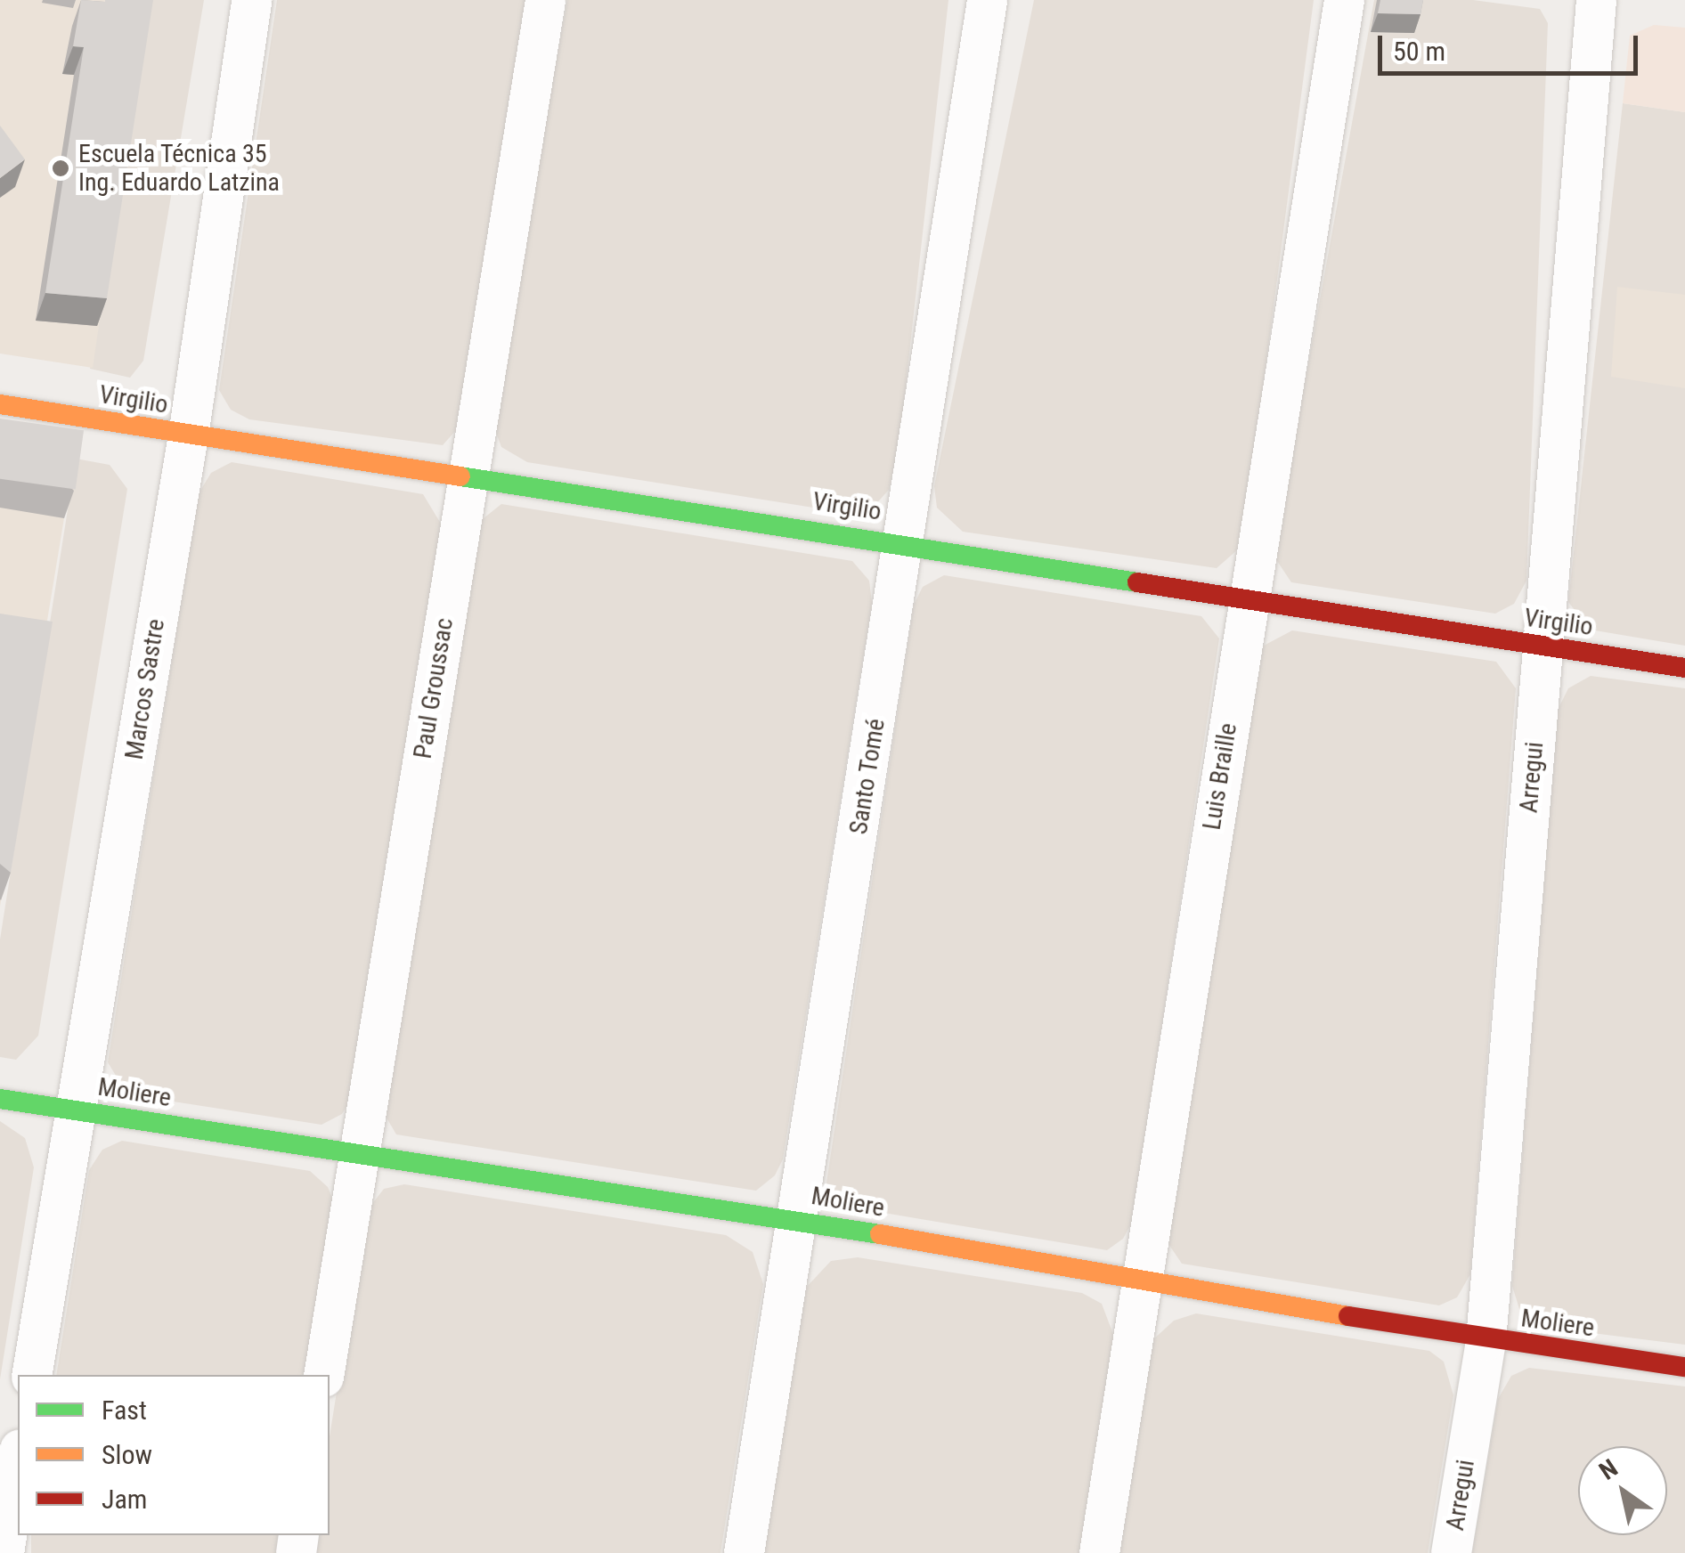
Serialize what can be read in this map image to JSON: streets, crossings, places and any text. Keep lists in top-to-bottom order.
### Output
{
  "streets": {
    "street": [
      "Virgilio",
      "Paul Groussac",
      "Marcos Sastre",
      "Santo Tomé",
      "Luis Braille",
      "Arregui",
      "Moliere"
    ]
  },
  "crossings": [
    ["Virgilio", "Paul Groussac"],
    ["Virgilio", "Marcos Sastre"],
    ["Virgilio", "Santo Tomé"],
    ["Virgilio", "Luis Braille"],
    ["Virgilio", "Arregui"],
    ["Paul Groussac", "Moliere"],
    ["Marcos Sastre", "Moliere"],
    ["Santo Tomé", "Moliere"],
    ["Luis Braille", "Moliere"],
    ["Arregui", "Moliere"]
  ],
  "places": ["Escuela Técnica 35 Ing. Eduardo Latzina"],
  "legend": ["Fast", "Slow", "Jam"],
  "scale_bar": "50 m",
  "north": "top left"
}
